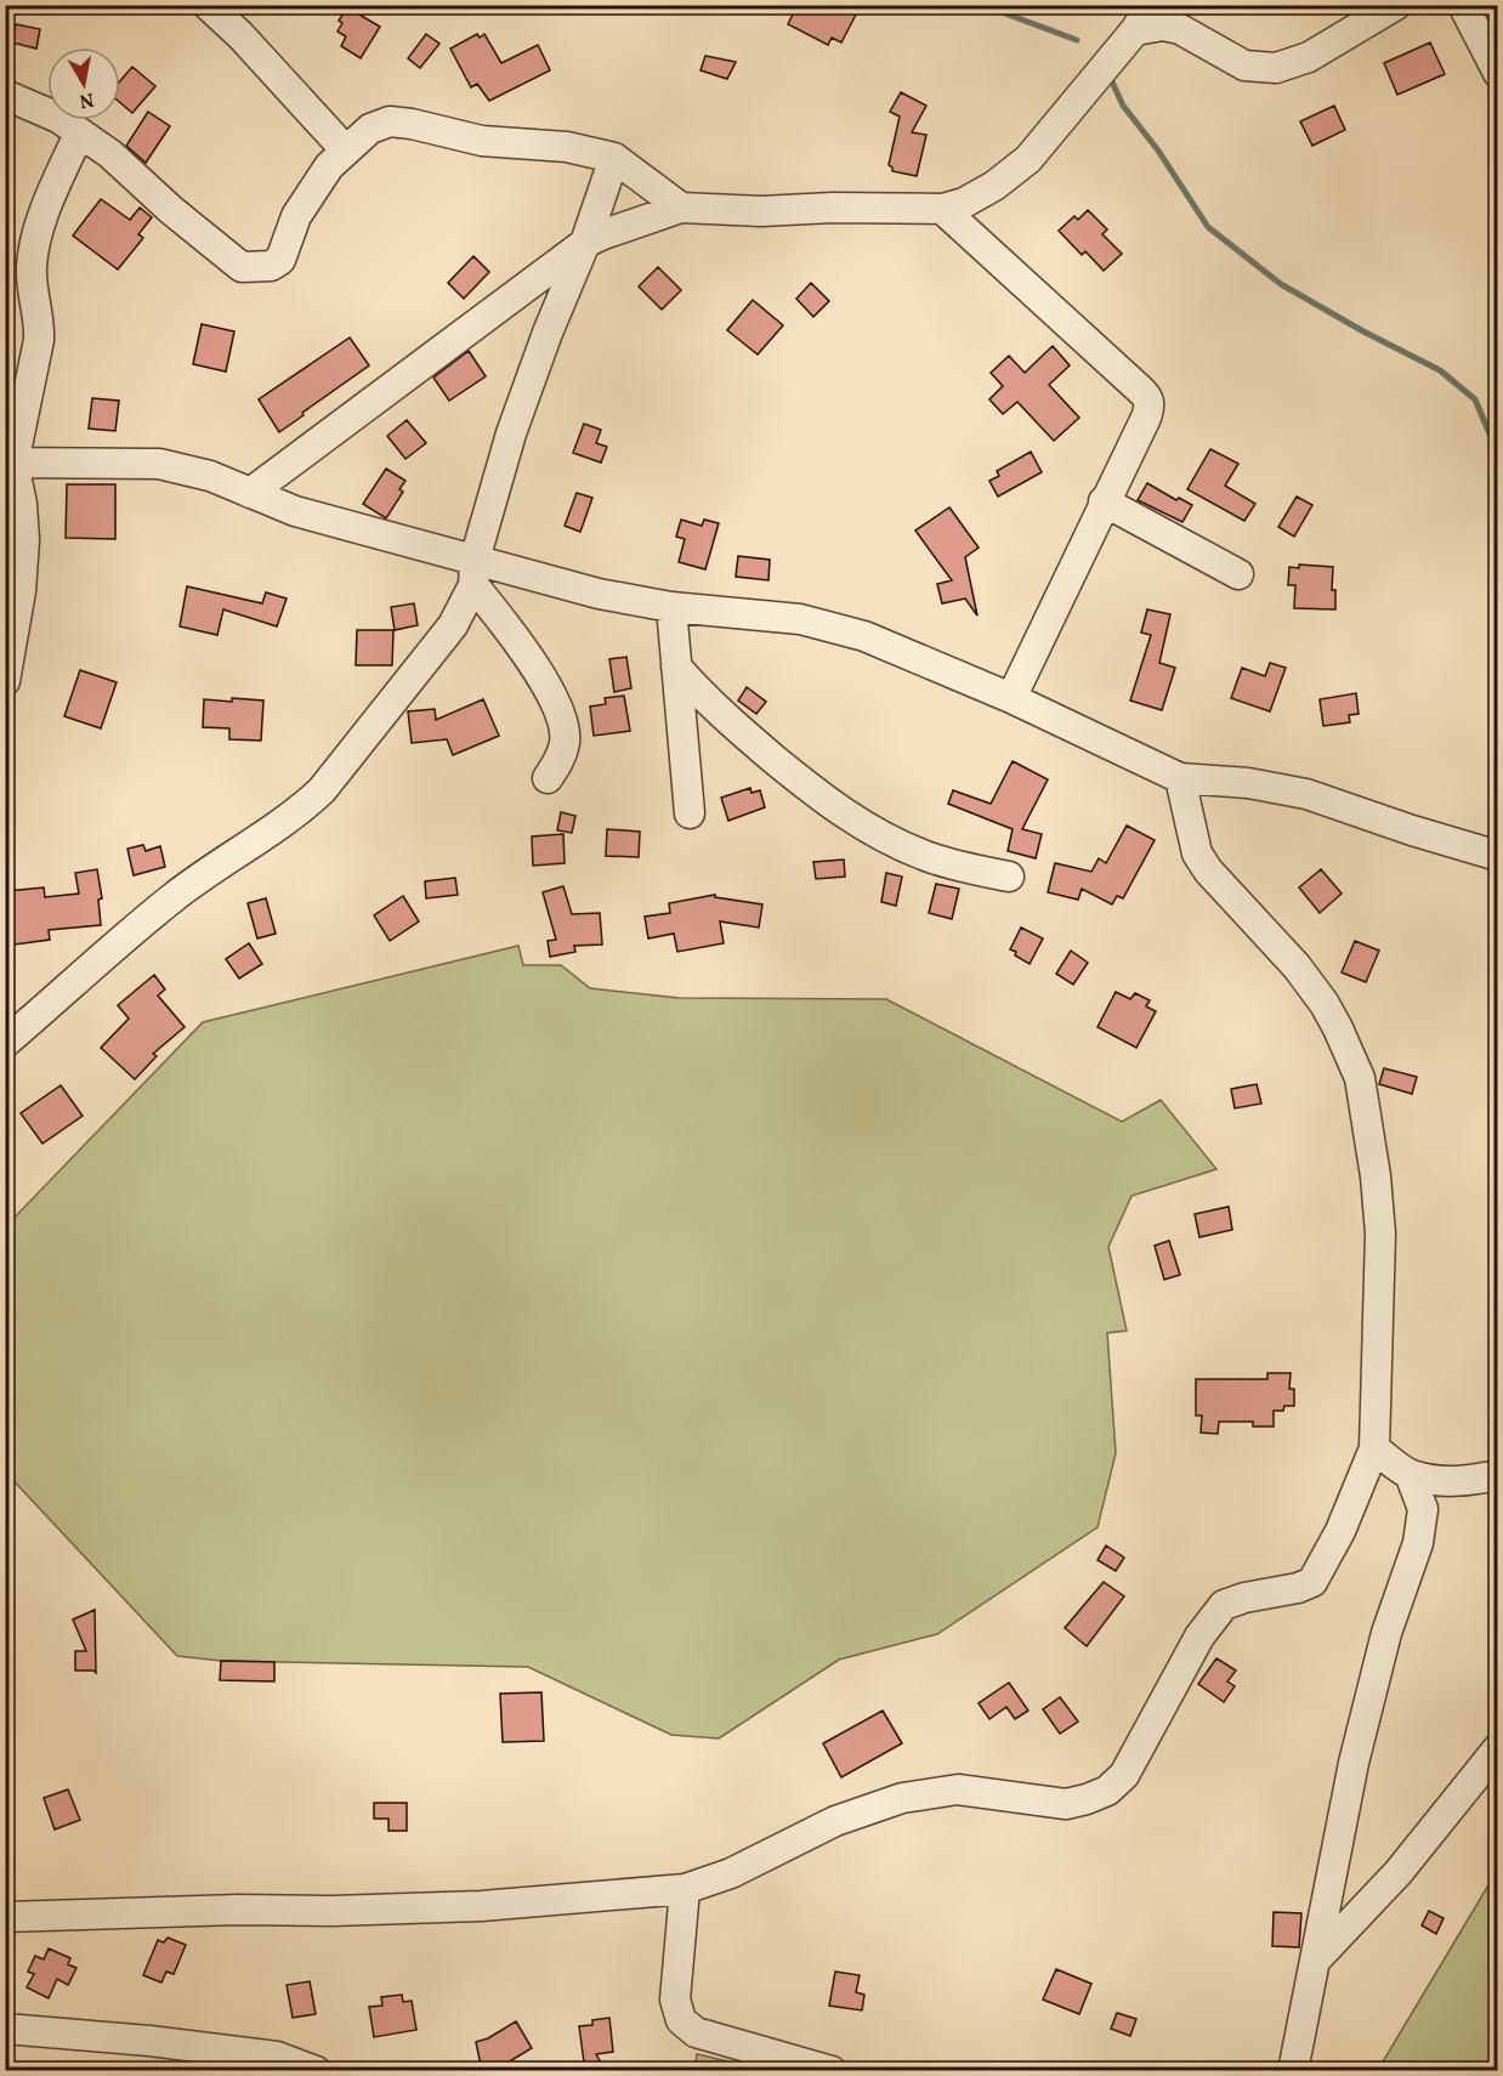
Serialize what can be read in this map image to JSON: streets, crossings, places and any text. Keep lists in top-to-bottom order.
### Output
{
  "north": "bottom"
}
